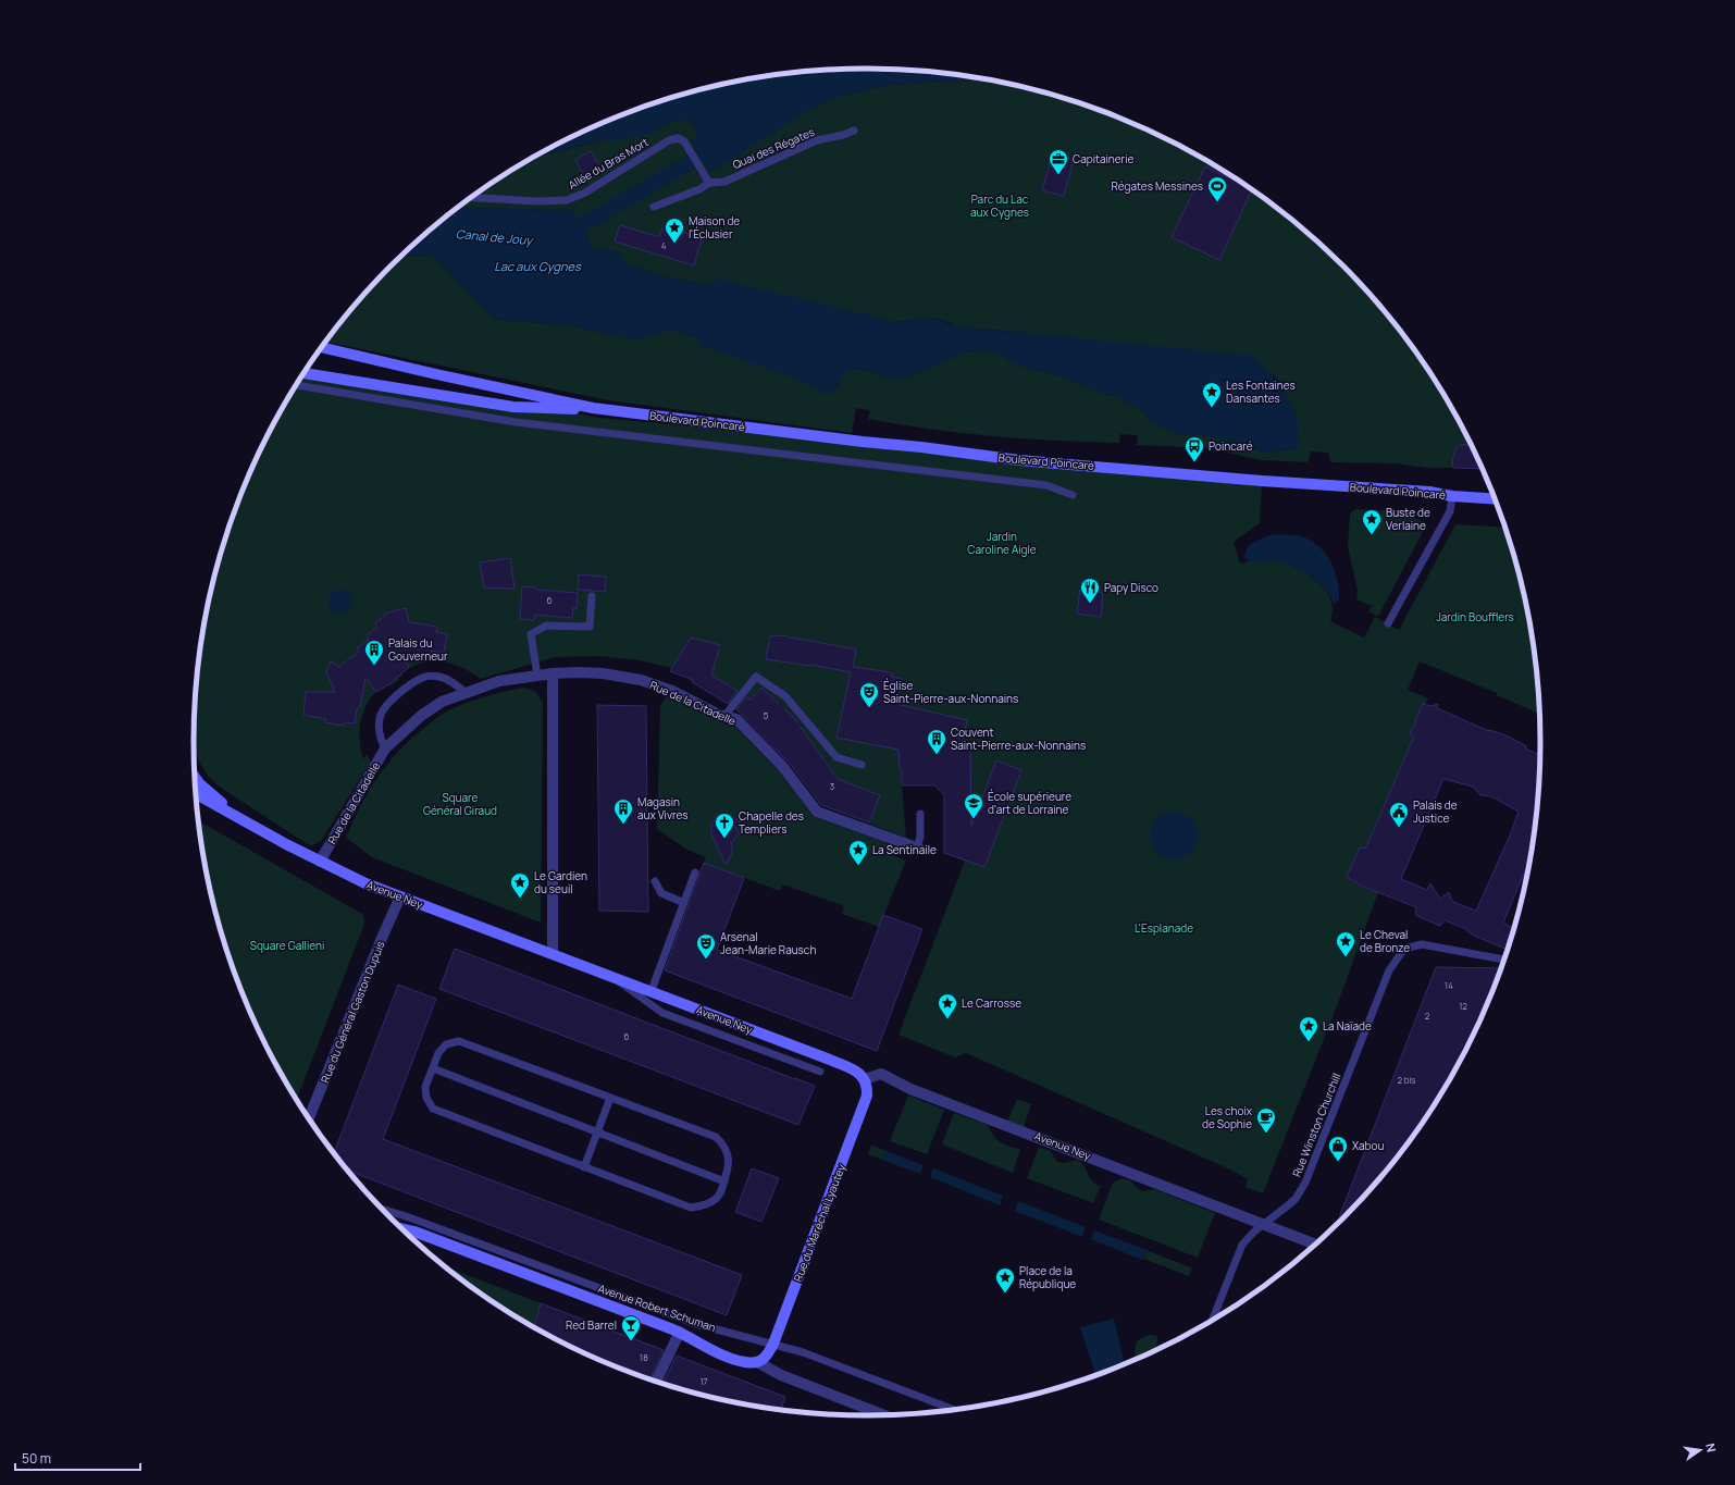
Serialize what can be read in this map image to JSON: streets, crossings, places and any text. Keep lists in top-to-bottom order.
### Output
{
  "streets": {
    "street": [
      "Boulevard Poincaré",
      "Rue de la Citadelle",
      "Avenue Ney",
      "Rue du Général Gaston Dupuis",
      "Rue du Maréchal Lyautey",
      "Avenue Robert Schuman"
    ],
    "lane": ["Quai des Régates", "Allée du Bras Mort", "Rue Winston Churchill"]
  },
  "crossings": [
    ["Quai des Régates", "Allée du Bras Mort"],
    ["Rue de la Citadelle", "Avenue Ney"],
    ["Avenue Ney", "Rue du Général Gaston Dupuis"],
    ["Avenue Ney", "Rue Winston Churchill"],
    ["Avenue Ney", "Rue du Maréchal Lyautey"],
    ["Rue du Maréchal Lyautey", "Avenue Robert Schuman"]
  ],
  "water": ["Canal de Jouy", "Lac aux Cygnes"],
  "parks": [
    "Parc du Lac aux Cygnes",
    "Jardin Caroline Aigle",
    "Jardin Boufflers",
    "Square Général Giraud",
    "L'Esplanade",
    "Square Gallieni"
  ],
  "places": {
    "office": ["Capitainerie"],
    "sports": ["Régates Messines"],
    "place": [
      "Maison de l'Éclusier",
      "Les Fontaines Dansantes",
      "Buste de Verlaine",
      "La Sentinaile",
      "Le Gardien du seuil",
      "Le Cheval de Bronze",
      "Le Carrosse",
      "La Naïade",
      "Place de la République"
    ],
    "bus stop": ["Poincaré"],
    "restaurant": ["Papy Disco"],
    "building": ["Palais du Gouverneur", "Couvent Saint-Pierre-aux-Nonnains", "Magasin aux Vivres"],
    "theatre": ["Église Saint-Pierre-aux-Nonnains", "Arsenal Jean-Marie Rausch"],
    "school or university": ["École supérieure d'art de Lorraine"],
    "public building": ["Palais de Justice"],
    "church": ["Chapelle des Templiers"],
    "cafe": ["Les choix de Sophie"],
    "shop": ["Xabou"],
    "bar": ["Red Barrel"]
  },
  "house_numbers": [
    "4",
    "6",
    "5",
    "3",
    "14",
    "12",
    "2",
    "6",
    "2 bis",
    "18",
    "17"
  ],
  "scale_bar": "50 m",
  "north": "right"
}
